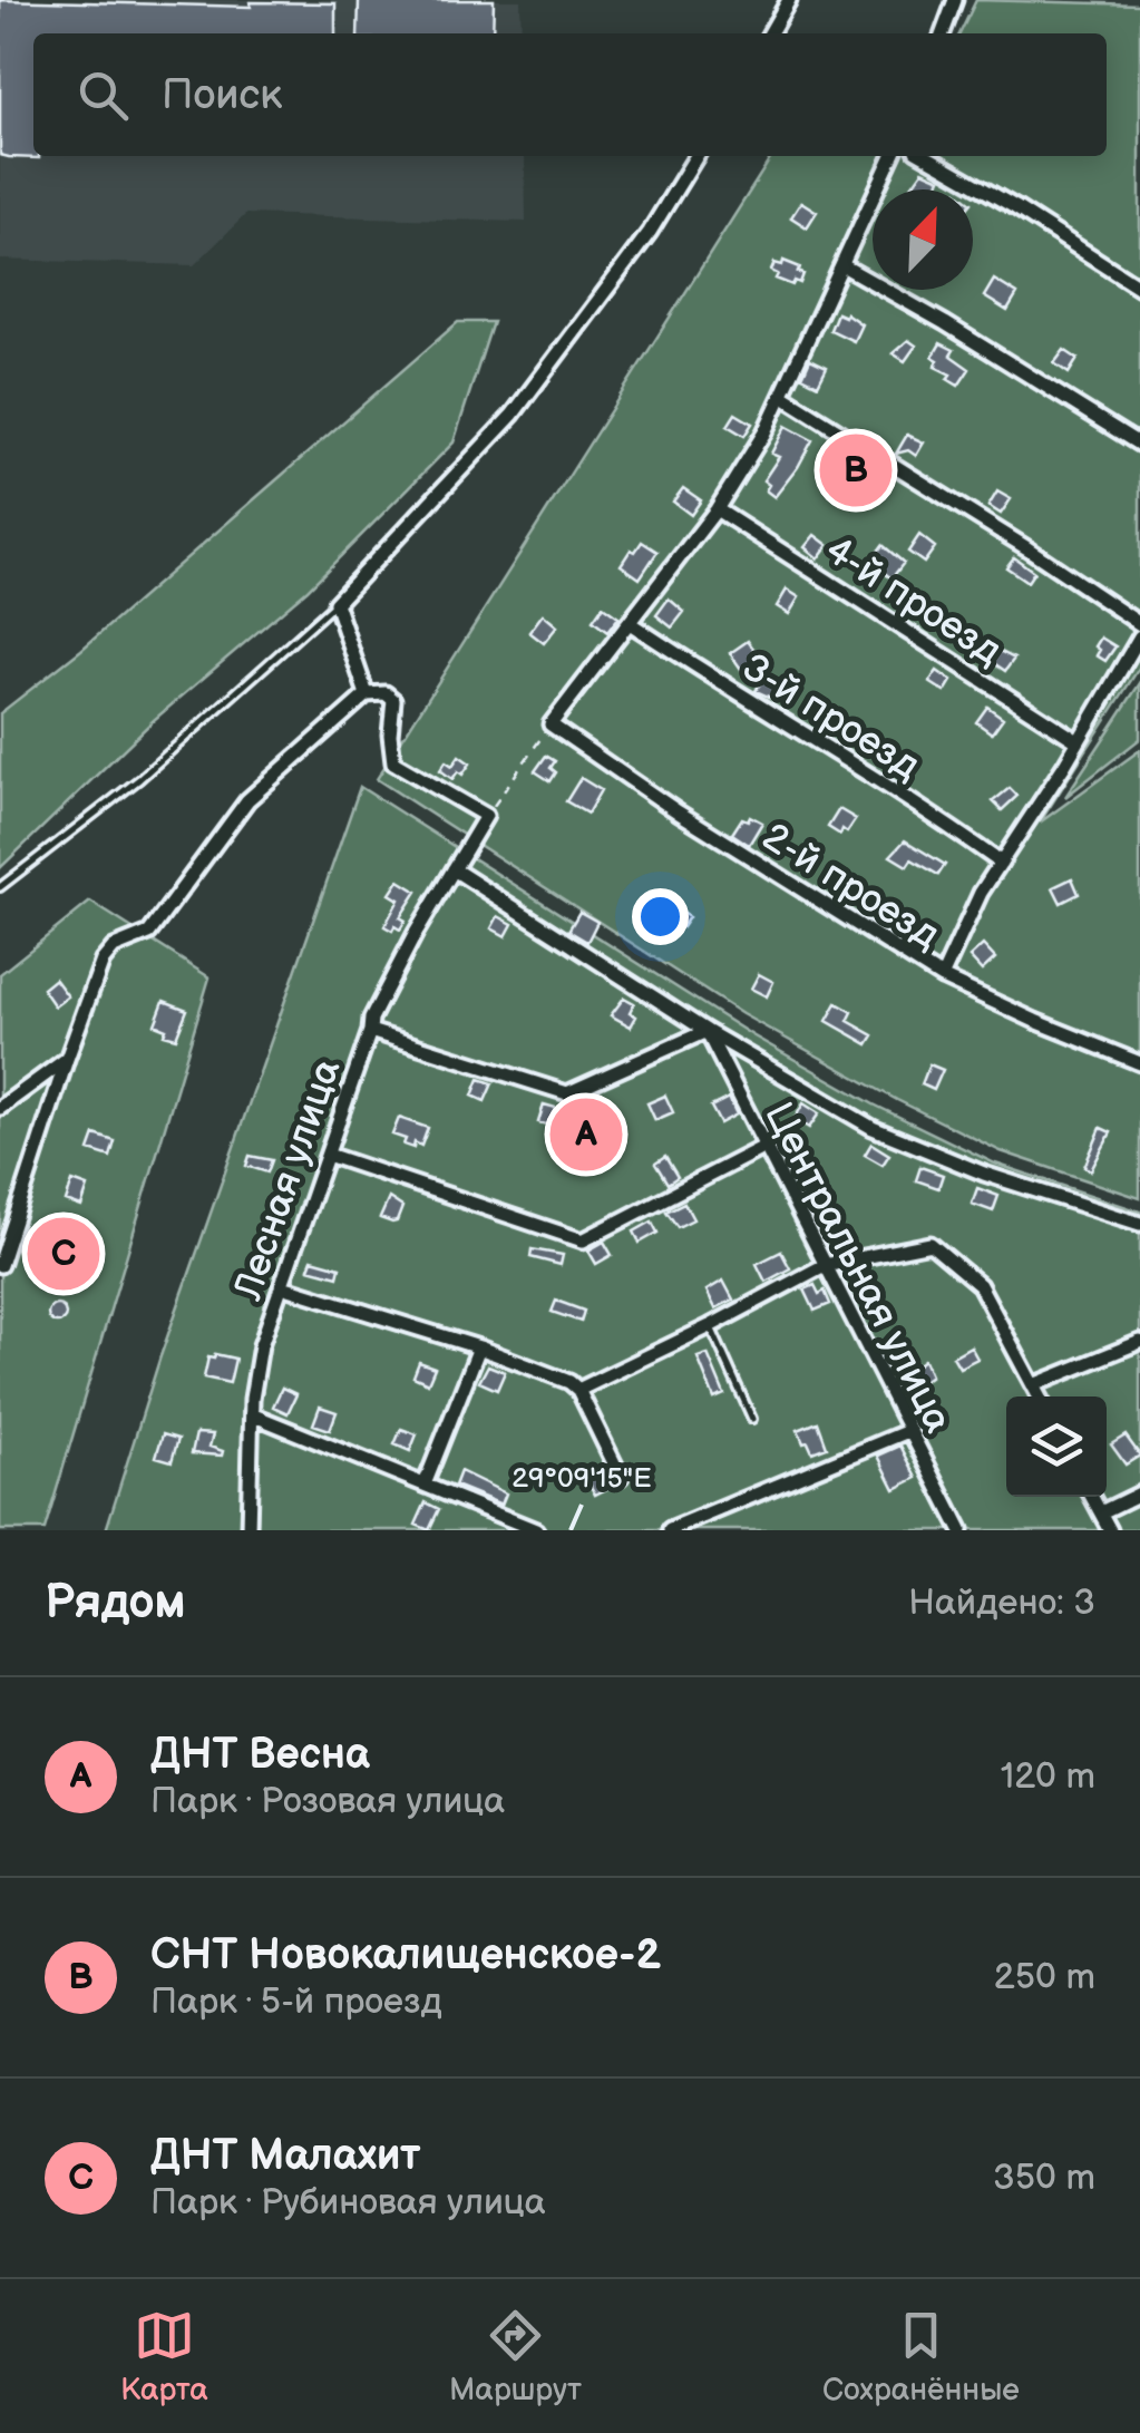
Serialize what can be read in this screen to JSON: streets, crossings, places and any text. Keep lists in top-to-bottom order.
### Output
{
  "streets": {
    "street": [
      "4-й проезд",
      "3-й проезд",
      "2-й проезд",
      "Лесная улица",
      "Центральная улица"
    ]
  },
  "north": "top right",
  "page": {
    "search": "Поиск",
    "pins": ["B", "A", "C"],
    "heading": ["Рядом", "Найдено: 3"],
    "list": [
      {
        "mark": "A",
        "name": "ДНТ Весна",
        "note": "Парк · Розовая улица",
        "value": "120 m"
      },
      {
        "mark": "B",
        "name": "СНТ Новокалищенское-2",
        "note": "Парк · 5-й проезд",
        "value": "250 m"
      },
      {
        "mark": "C",
        "name": "ДНТ Малахит",
        "note": "Парк · Рубиновая улица",
        "value": "350 m"
      }
    ],
    "nav": ["Карта", "Маршрут", "Сохранённые"]
  },
  "coordinates": ["29°09'15\"E"]
}
